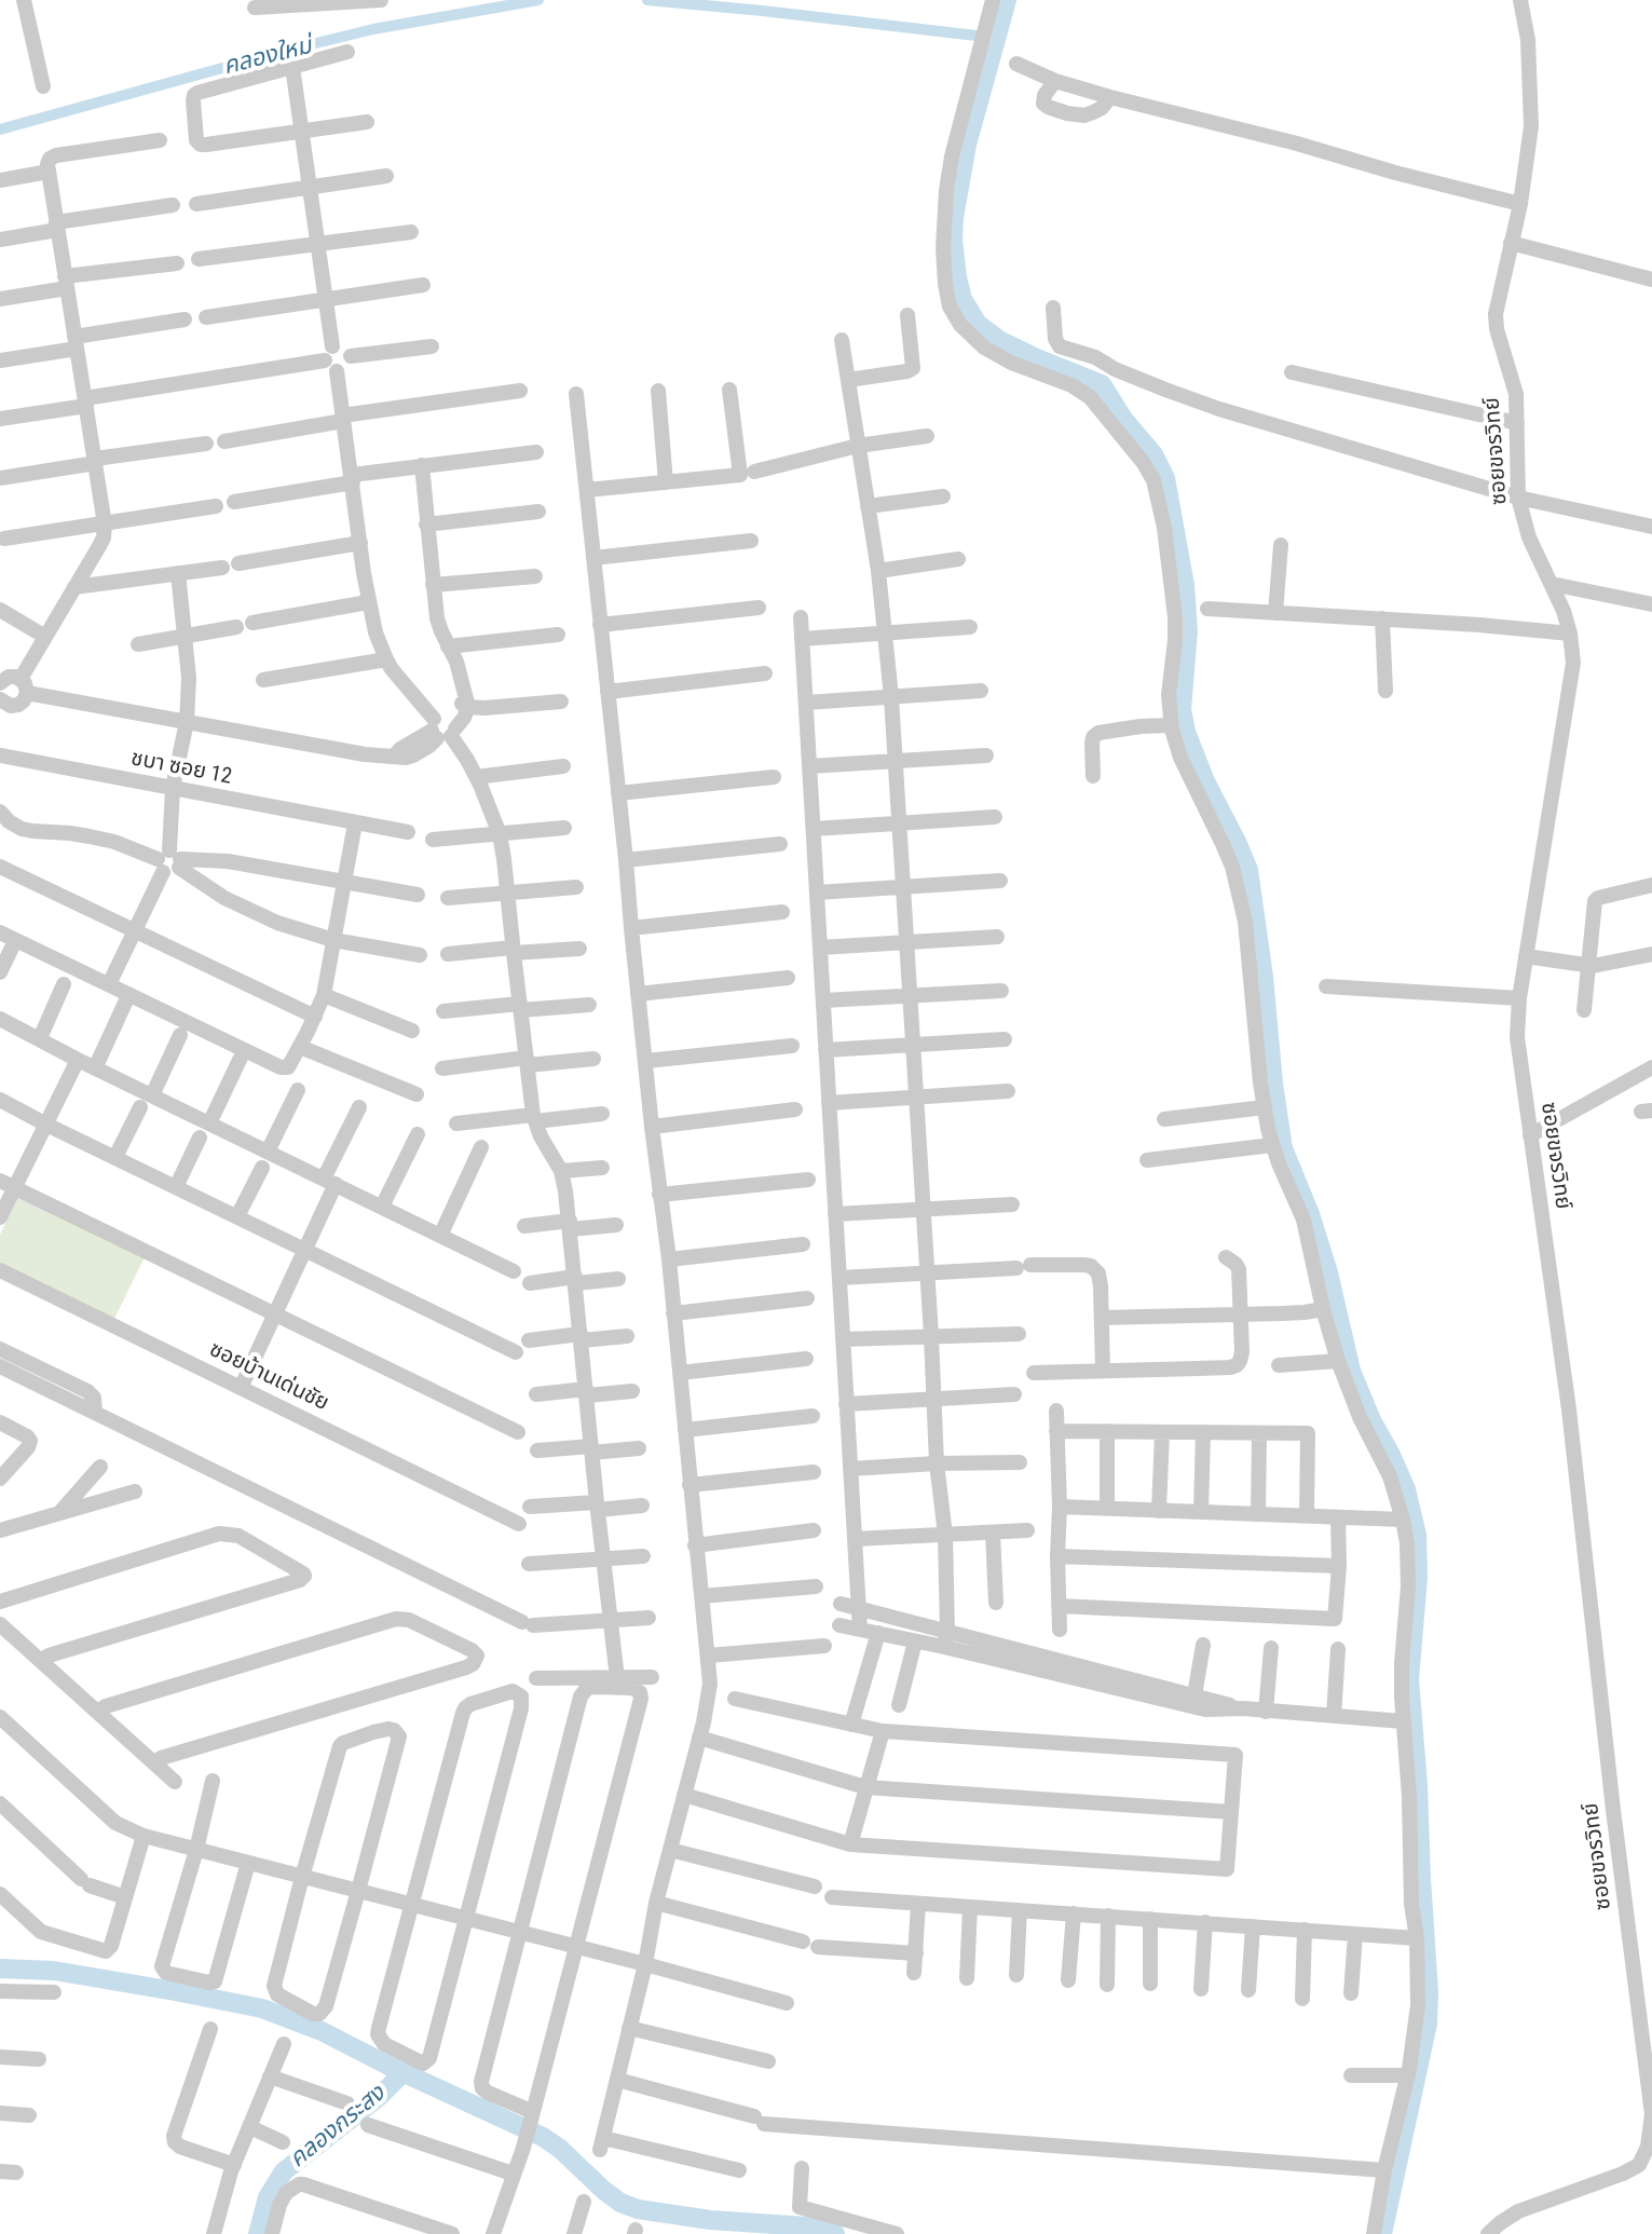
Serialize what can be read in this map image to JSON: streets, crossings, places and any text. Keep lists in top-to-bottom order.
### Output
{
  "streets": {
    "street": ["ซอยขจรวิทย์", "ชบา ซอย 12", "ซอยบ้านเด่นชัย"]
  },
  "water": ["คลองใหม่", "คลองกระสง"]
}
